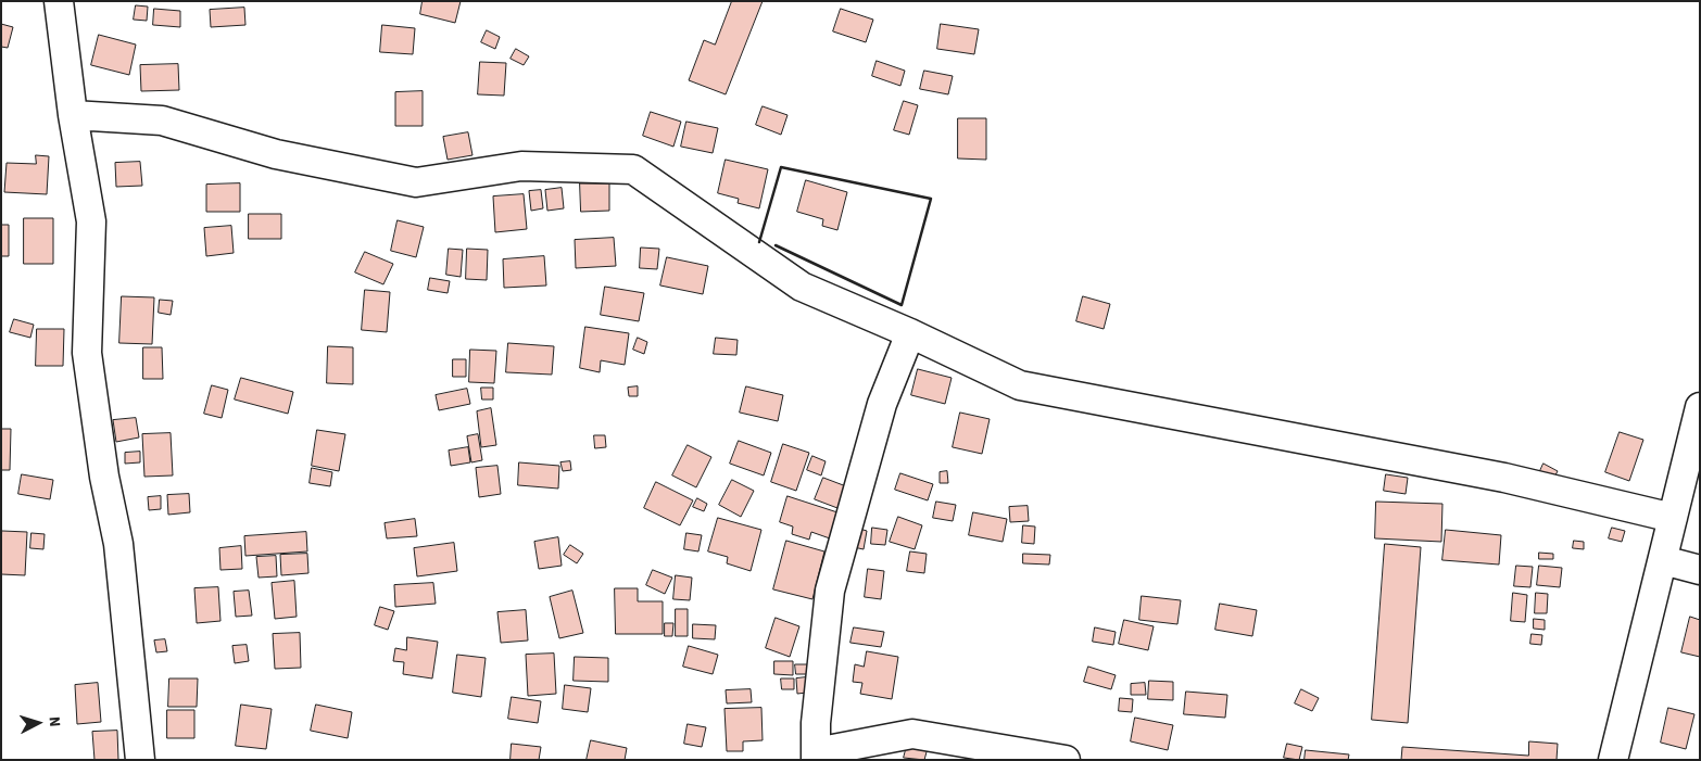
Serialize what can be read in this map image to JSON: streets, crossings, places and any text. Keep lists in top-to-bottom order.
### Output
{
  "north": "right"
}
